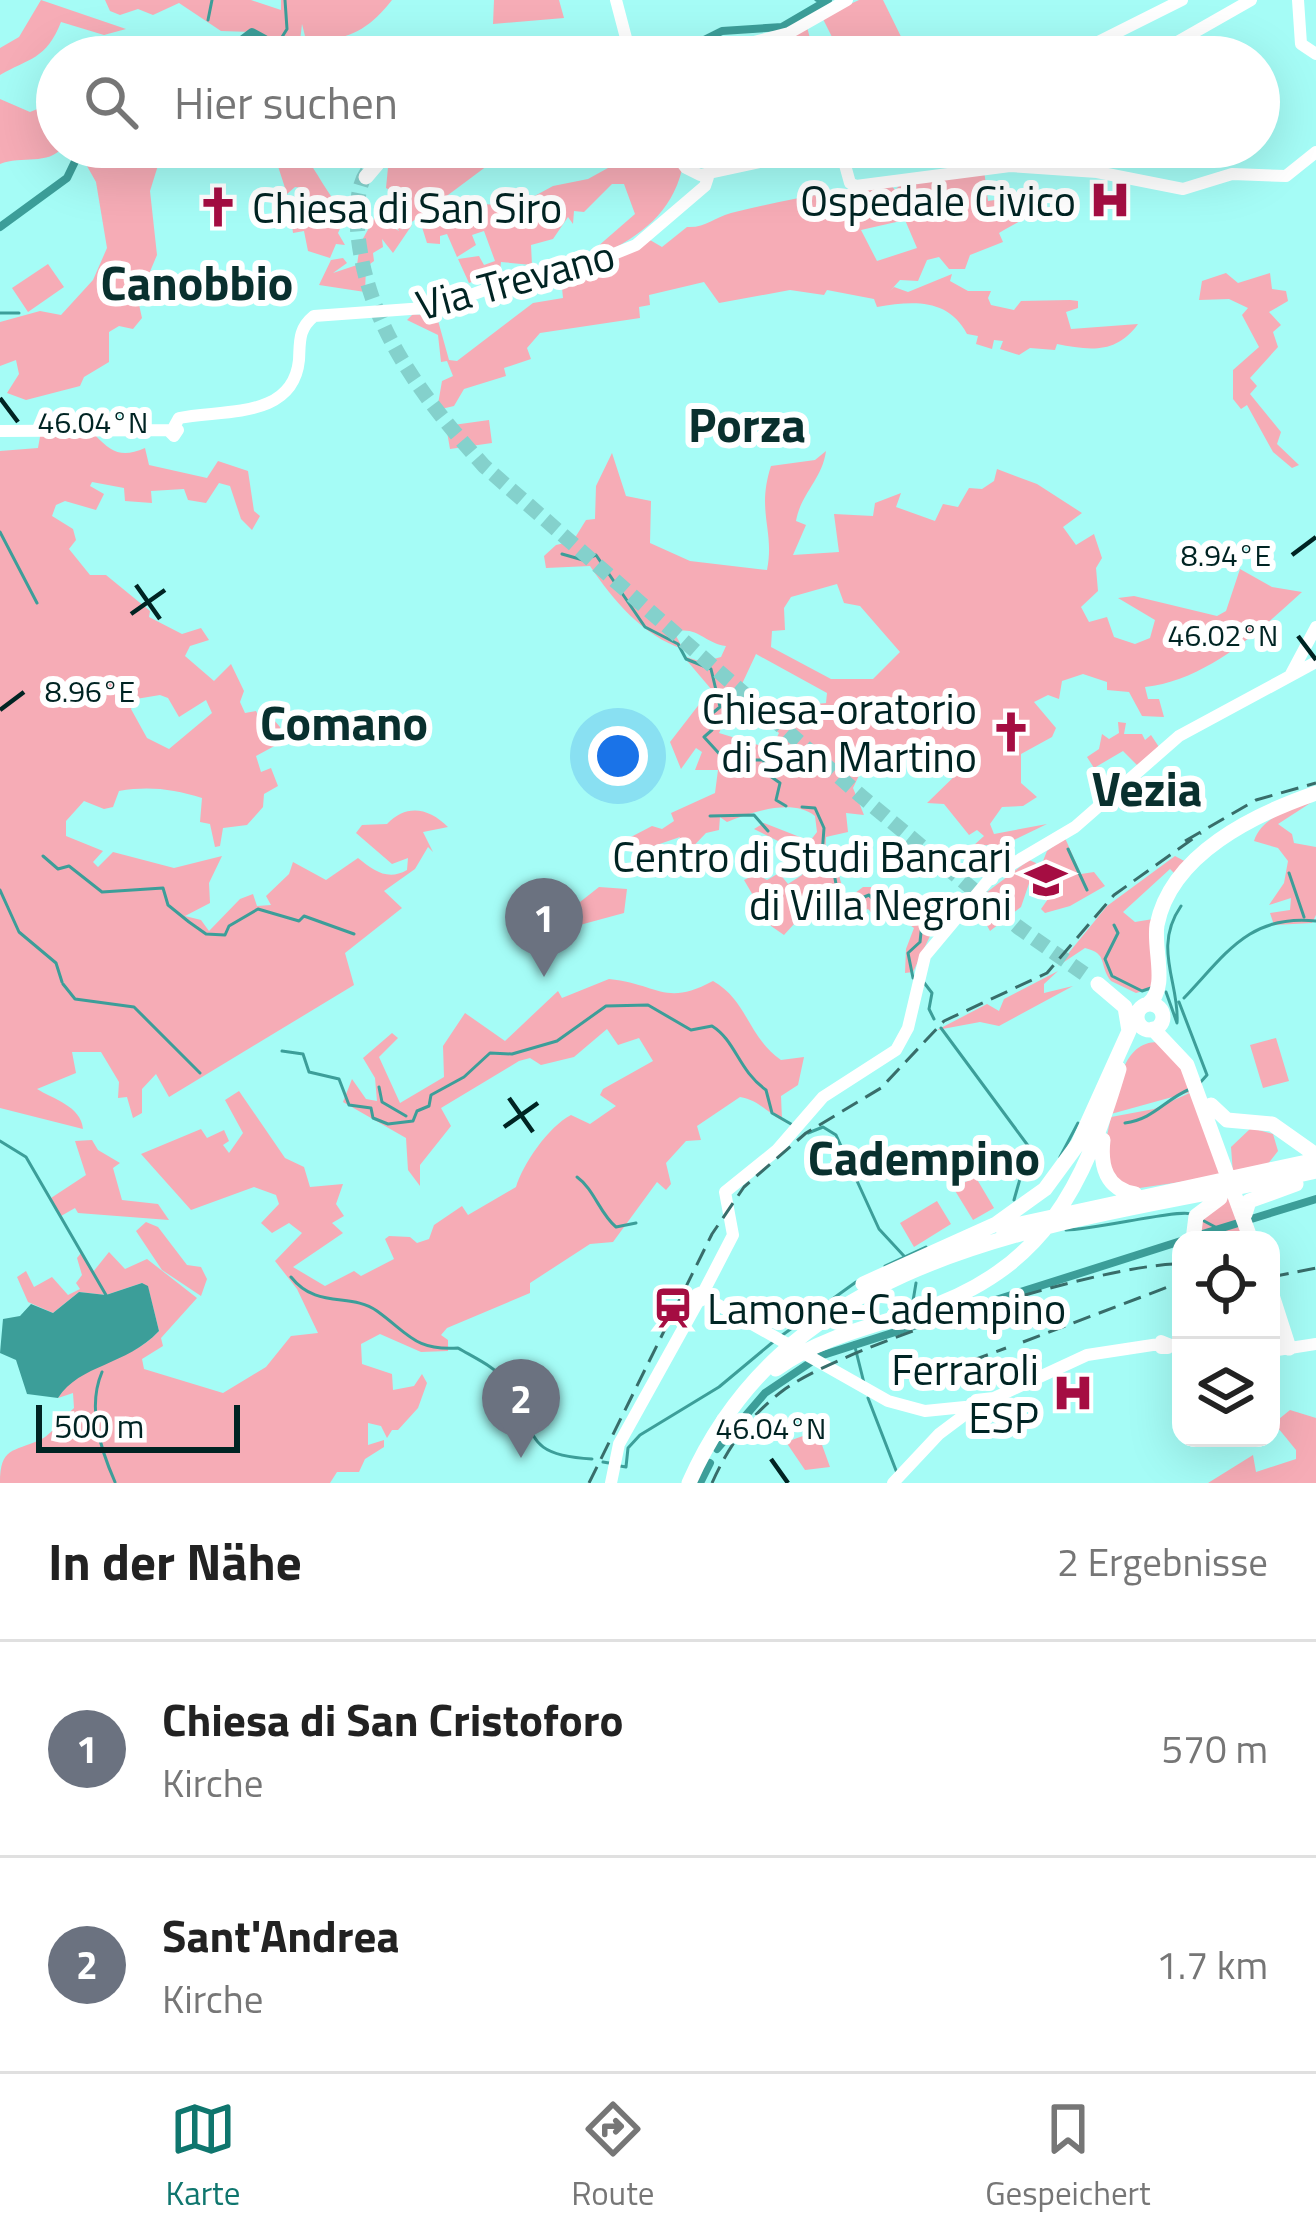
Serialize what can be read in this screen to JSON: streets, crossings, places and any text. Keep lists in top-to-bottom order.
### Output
{
  "streets": {
    "main road": ["Via Trevano"]
  },
  "districts": [
    "Canobbio",
    "Porza",
    "Comano",
    "Vezia",
    "Cadempino"
  ],
  "places": {
    "hospital": ["Ospedale Civico", "Ferraroli ESP"],
    "church": ["Chiesa di San Siro", "Chiesa-oratorio di San Martino"],
    "school or university": ["Centro di Studi Bancari di Villa Negroni"],
    "station": ["Lamone-Cadempino"]
  },
  "scale_bar": "500 m",
  "page": {
    "search": "Hier suchen",
    "pins": ["1", "2"],
    "scale": "500 m",
    "heading": ["In der Nähe", "2 Ergebnisse"],
    "list": [
      {
        "mark": "1",
        "name": "Chiesa di San Cristoforo",
        "note": "Kirche",
        "value": "570 m"
      },
      {
        "mark": "2",
        "name": "Sant'Andrea",
        "note": "Kirche",
        "value": "1.7 km"
      }
    ],
    "nav": ["Karte", "Route", "Gespeichert"]
  },
  "coordinates": [
    "46.04°N",
    "8.94°E",
    "46.02°N",
    "8.96°E"
  ]
}
